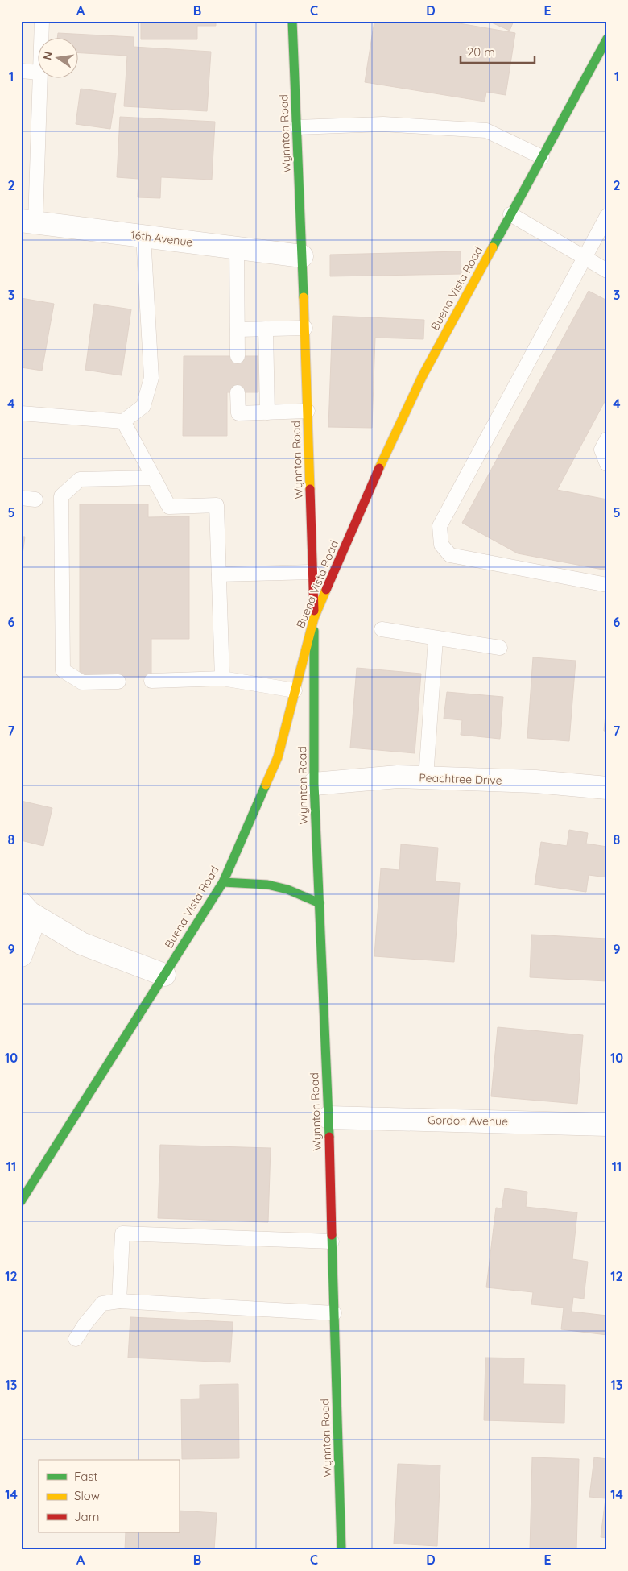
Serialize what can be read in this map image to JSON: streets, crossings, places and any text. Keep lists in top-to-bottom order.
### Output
{
  "streets": {
    "main road": ["Wynnton Road", "Buena Vista Road"],
    "street": ["16th Avenue", "Peachtree Drive", "Gordon Avenue"]
  },
  "crossings": [
    ["Wynnton Road", "16th Avenue"],
    ["Wynnton Road", "Buena Vista Road"],
    ["Wynnton Road", "Peachtree Drive"],
    ["Wynnton Road", "Gordon Avenue"]
  ],
  "legend": ["Fast", "Slow", "Jam"],
  "scale_bar": "20 m",
  "north": "left",
  "grid": {
    "columns": [
      "A",
      "B",
      "C",
      "D",
      "E"
    ],
    "rows": [
      "1",
      "2",
      "3",
      "4",
      "5",
      "6",
      "7",
      "8",
      "9",
      "10",
      "11",
      "12",
      "13",
      "14"
    ]
  }
}
